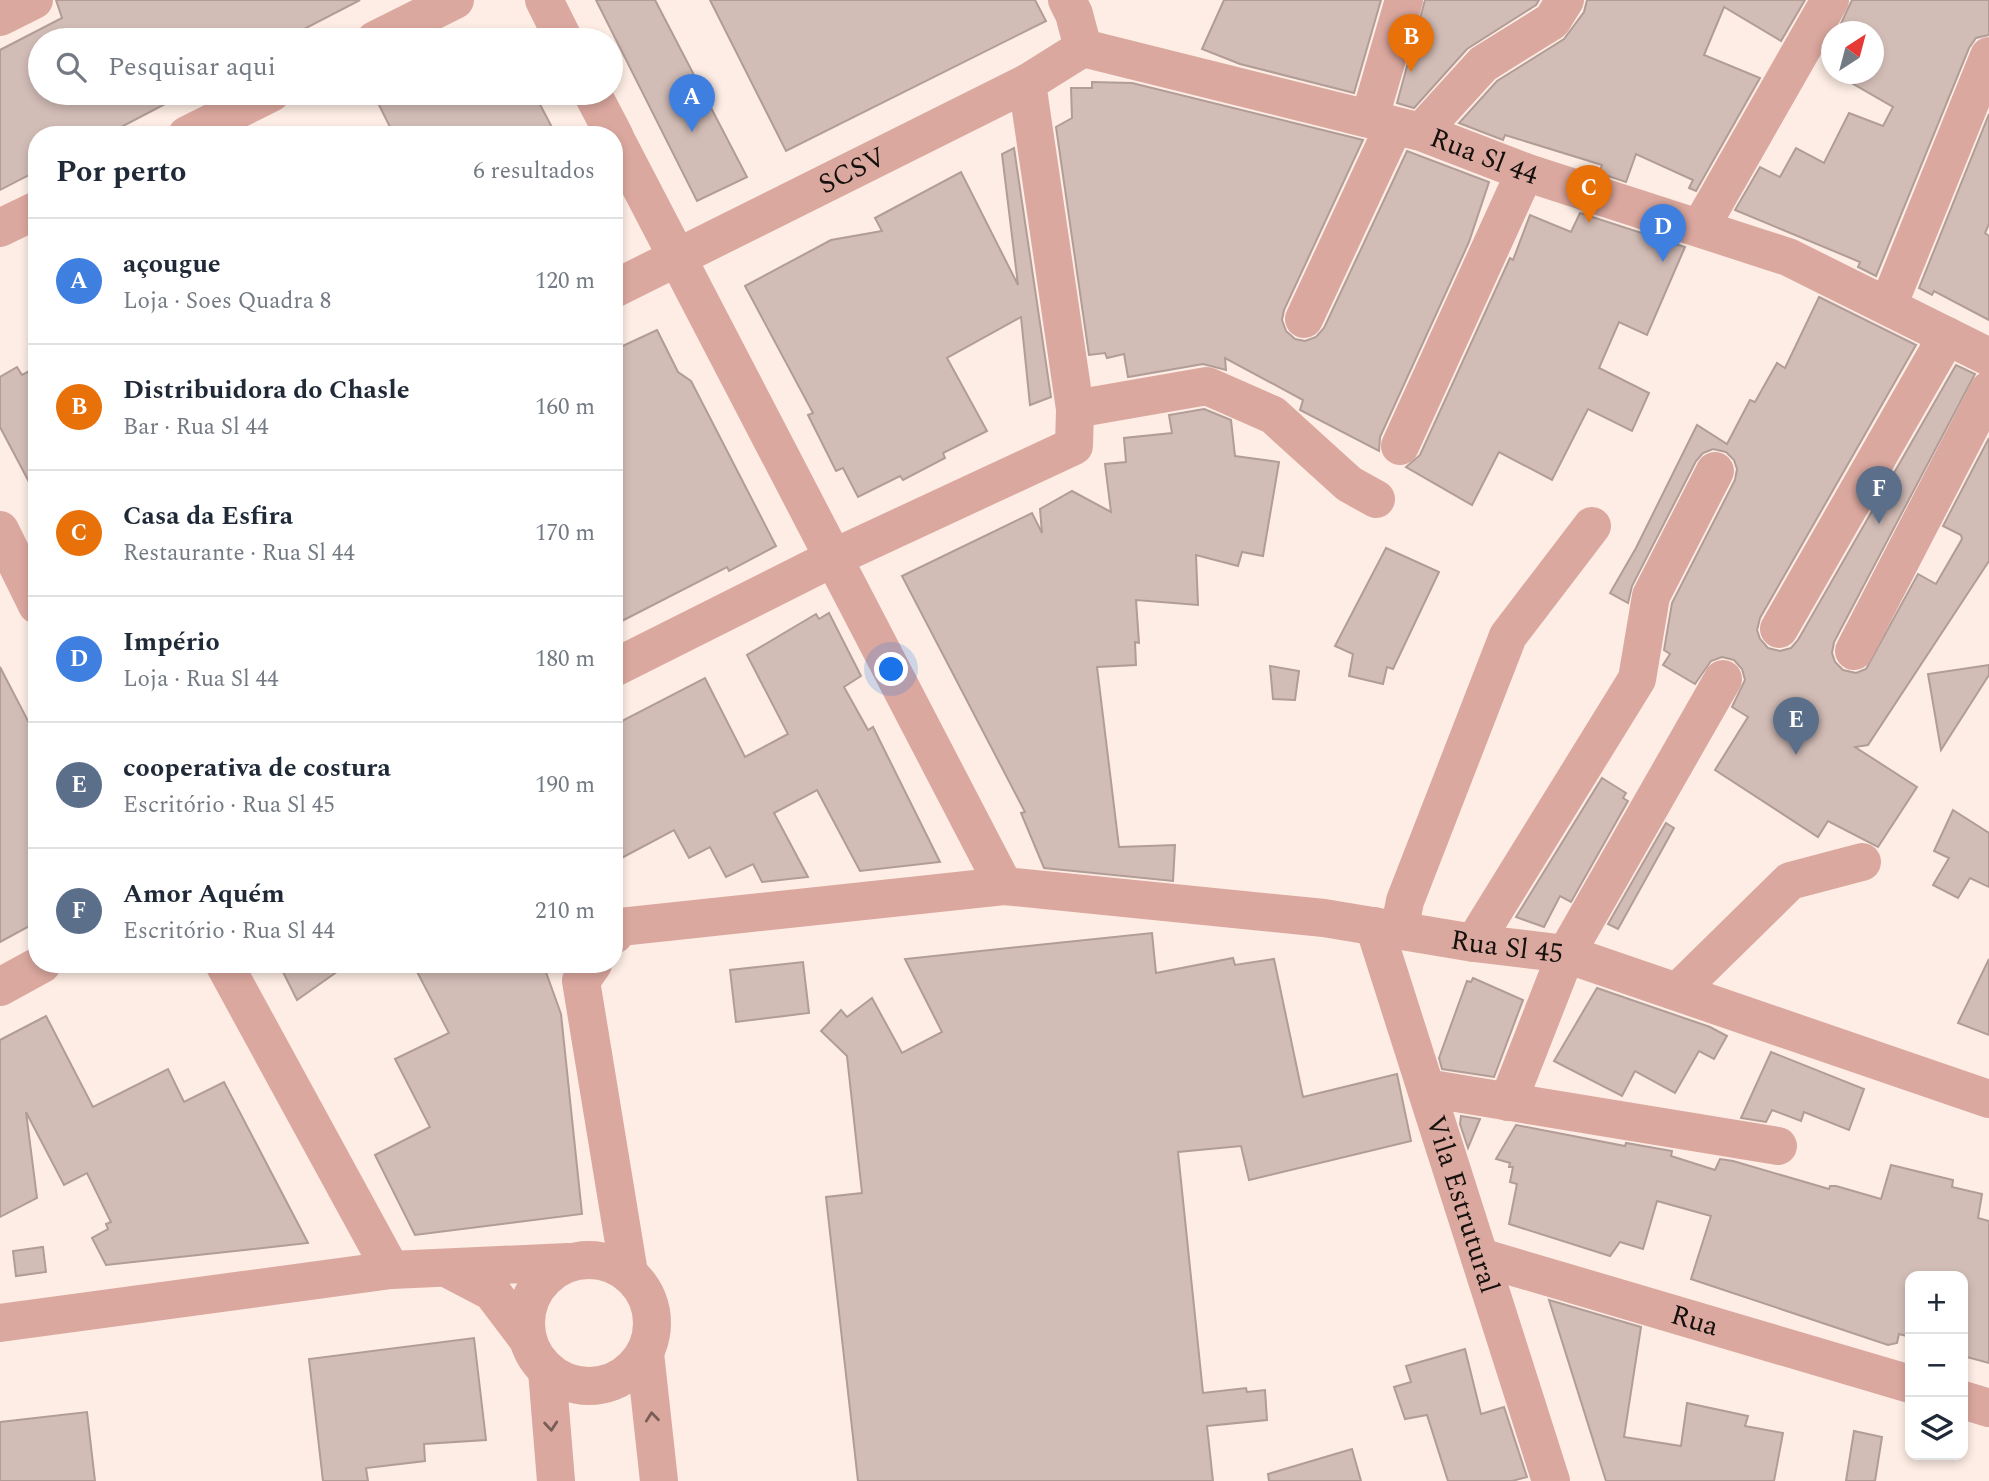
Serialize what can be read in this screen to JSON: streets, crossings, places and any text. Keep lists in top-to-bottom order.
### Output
{
  "streets": {
    "street": [
      "Rua Sl 44",
      "SCSV",
      "Rua Sl 45",
      "Vila Estrutural",
      "Rua"
    ]
  },
  "crossings": [
    ["Rua Sl 44", "SCSV"],
    ["Rua Sl 45", "Vila Estrutural"],
    ["Vila Estrutural", "Rua"]
  ],
  "north": "top right",
  "page": {
    "pins": [
      "B",
      "A",
      "C",
      "D",
      "F",
      "E"
    ],
    "search": "Pesquisar aqui",
    "heading": ["Por perto", "6 resultados"],
    "list": [
      {
        "mark": "A",
        "name": "açougue",
        "note": "Loja · Soes Quadra 8",
        "value": "120 m"
      },
      {
        "mark": "B",
        "name": "Distribuidora do Chasle",
        "note": "Bar · Rua Sl 44",
        "value": "160 m"
      },
      {
        "mark": "C",
        "name": "Casa da Esfira",
        "note": "Restaurante · Rua Sl 44",
        "value": "170 m"
      },
      {
        "mark": "D",
        "name": "Império",
        "note": "Loja · Rua Sl 44",
        "value": "180 m"
      },
      {
        "mark": "E",
        "name": "cooperativa de costura",
        "note": "Escritório · Rua Sl 45",
        "value": "190 m"
      },
      {
        "mark": "F",
        "name": "Amor Aquém",
        "note": "Escritório · Rua Sl 44",
        "value": "210 m"
      }
    ],
    "map_buttons": ["+", "−"]
  }
}
